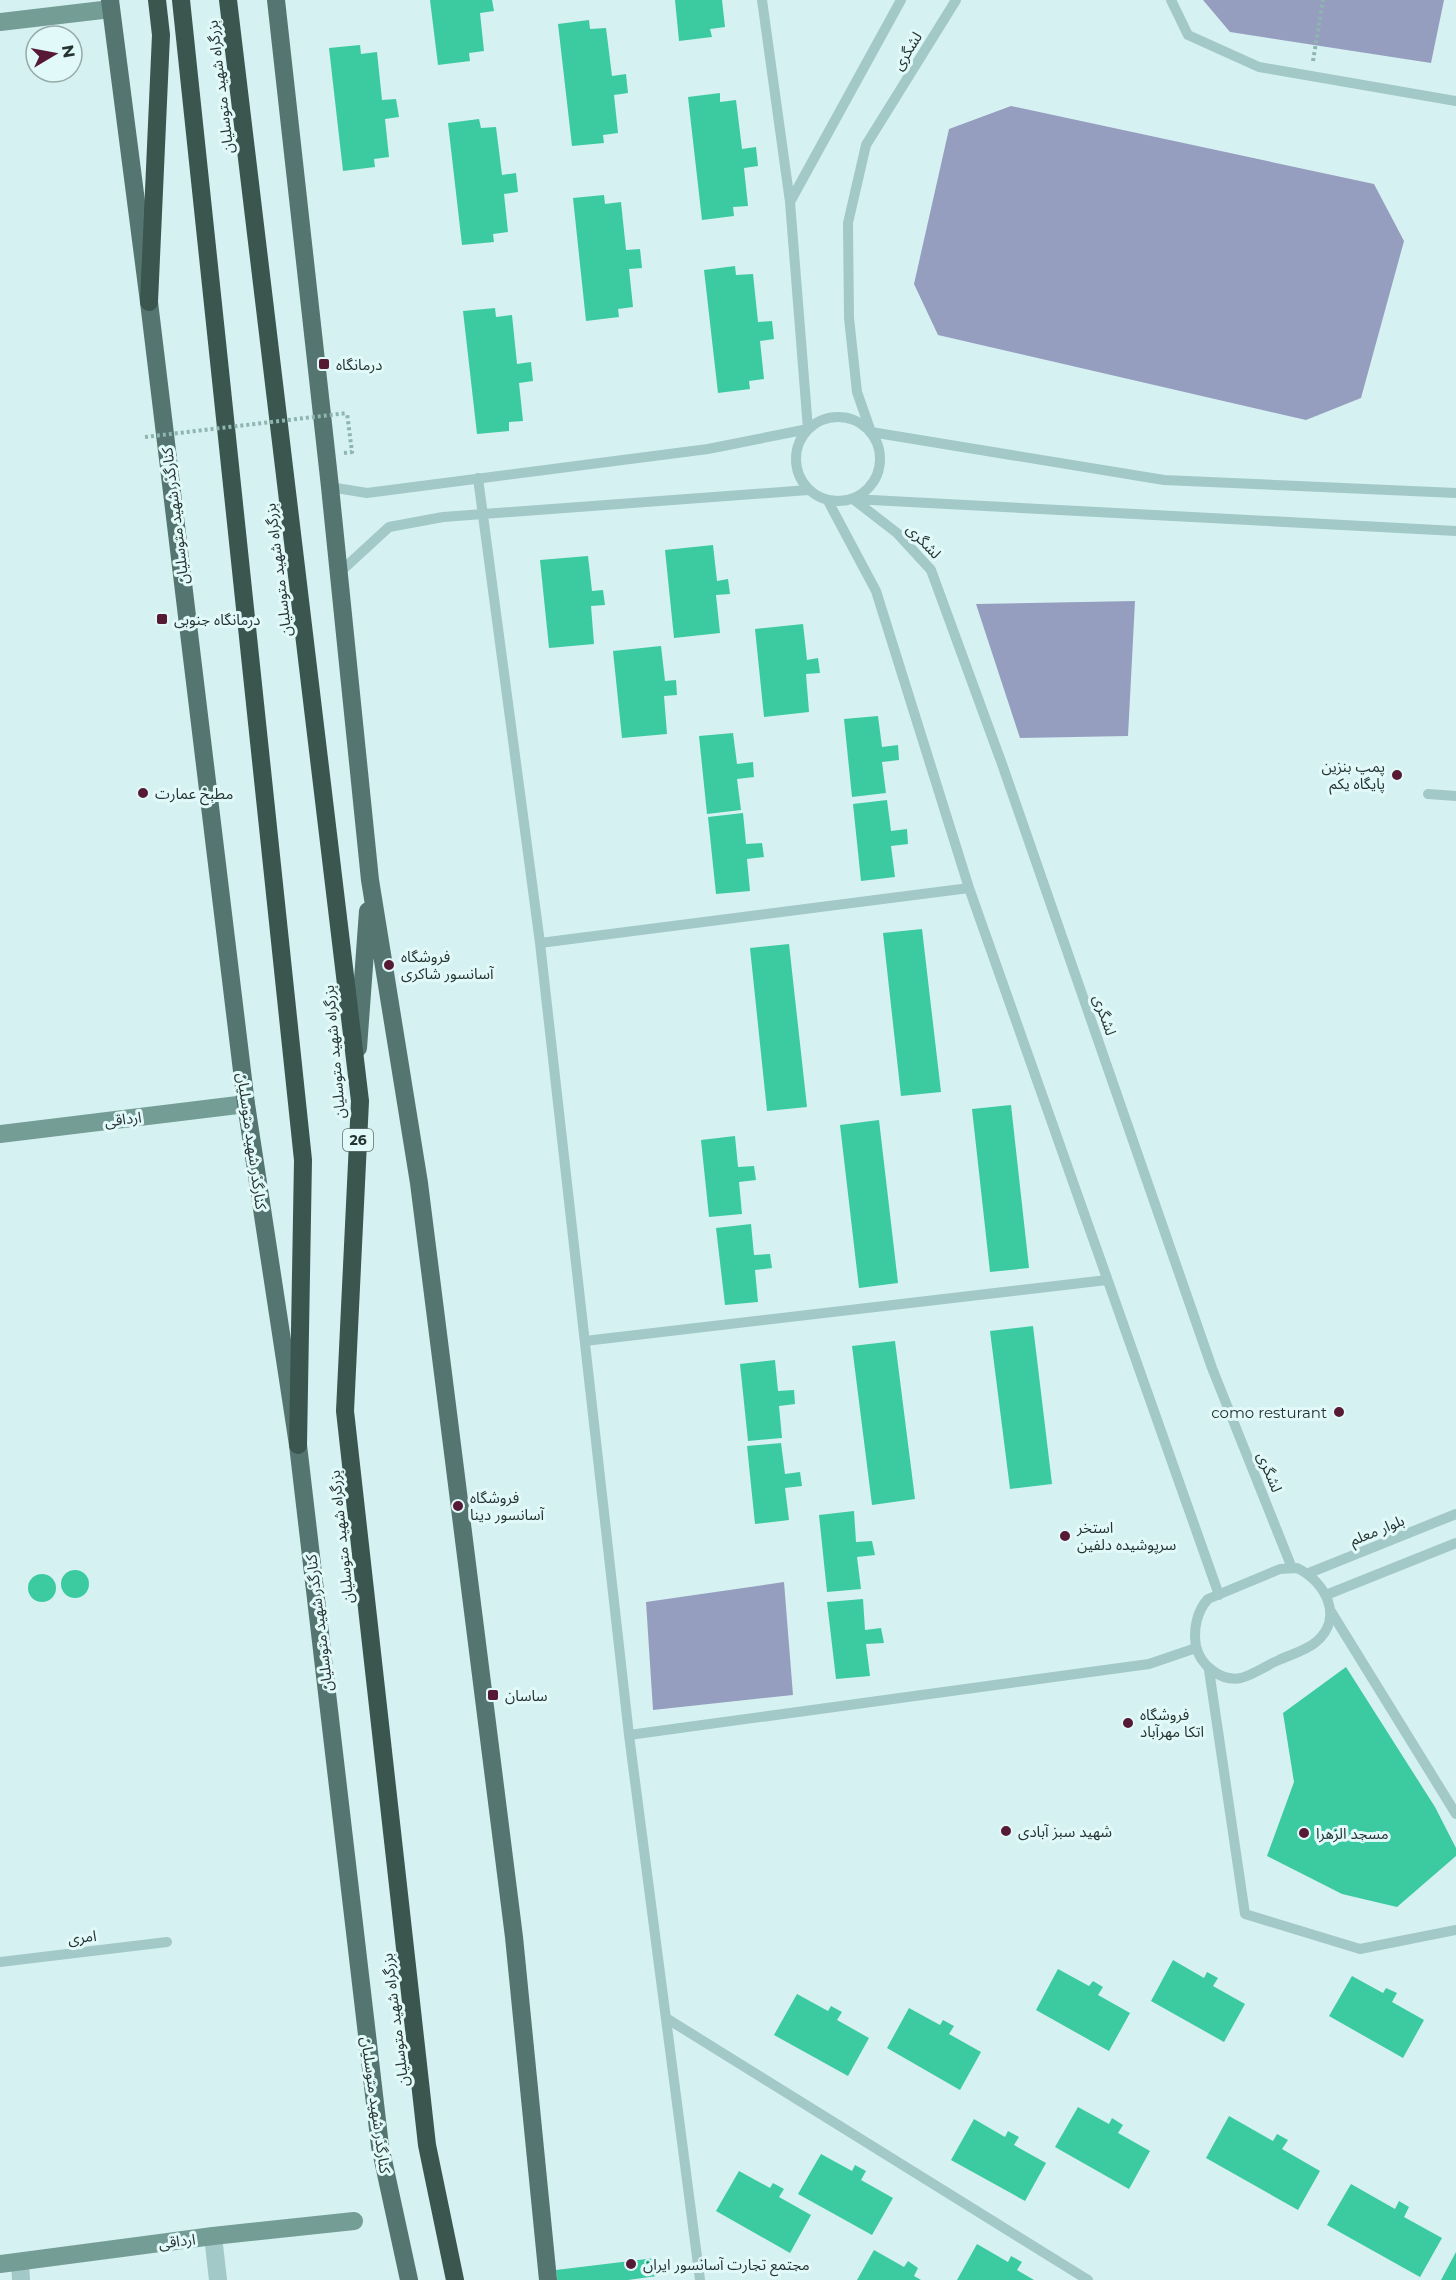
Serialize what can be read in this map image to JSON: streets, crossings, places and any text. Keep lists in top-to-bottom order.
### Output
{
  "streets": {
    "highway": ["بزرگراه شهید متوسلیان", "26"],
    "main road": ["کنارگذر شهید متوسلیان"],
    "street": ["ارداقی"],
    "lane": ["لشگری", "بلوار معلم", "امری"]
  },
  "crossings": [
    ["لشگری", "بلوار معلم"],
    ["بزرگراه شهید متوسلیان", "کنارگذر شهید متوسلیان"],
    ["کنارگذر شهید متوسلیان", "ارداقی"]
  ],
  "places": {
    "transit": ["درمانگاه", "درمانگاه جنوبی", "ساسان"],
    "other": [
      "پمپ بنزين پايگاه يكم",
      "مطبخ عمارت",
      "فروشگاه آسانسور شاکری",
      "como resturant",
      "فروشگاه آسانسور دینا",
      "استخر سرپوشیده دلفین",
      "فروشگاه اتکا مهرآباد",
      "شهید سبز آبادی",
      "مسجد الزهرا",
      "مجتمع تجارت آسانسور ایران"
    ]
  },
  "north": "right"
}
